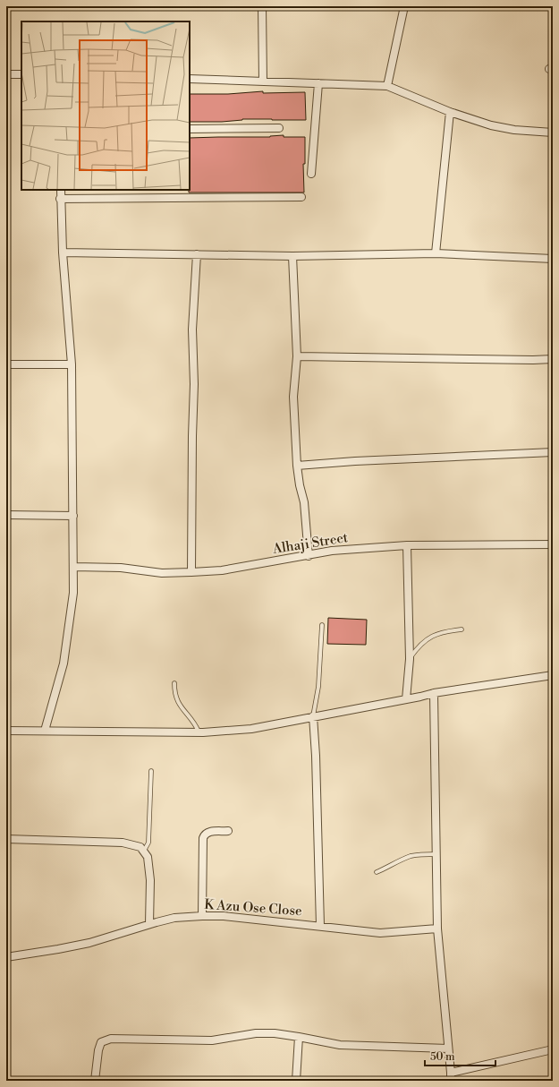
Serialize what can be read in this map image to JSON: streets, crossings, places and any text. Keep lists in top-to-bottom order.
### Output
{
  "streets": {
    "street": ["Alhaji Street", "K Azu Ose Close"]
  },
  "scale_bar": "50 m"
}
